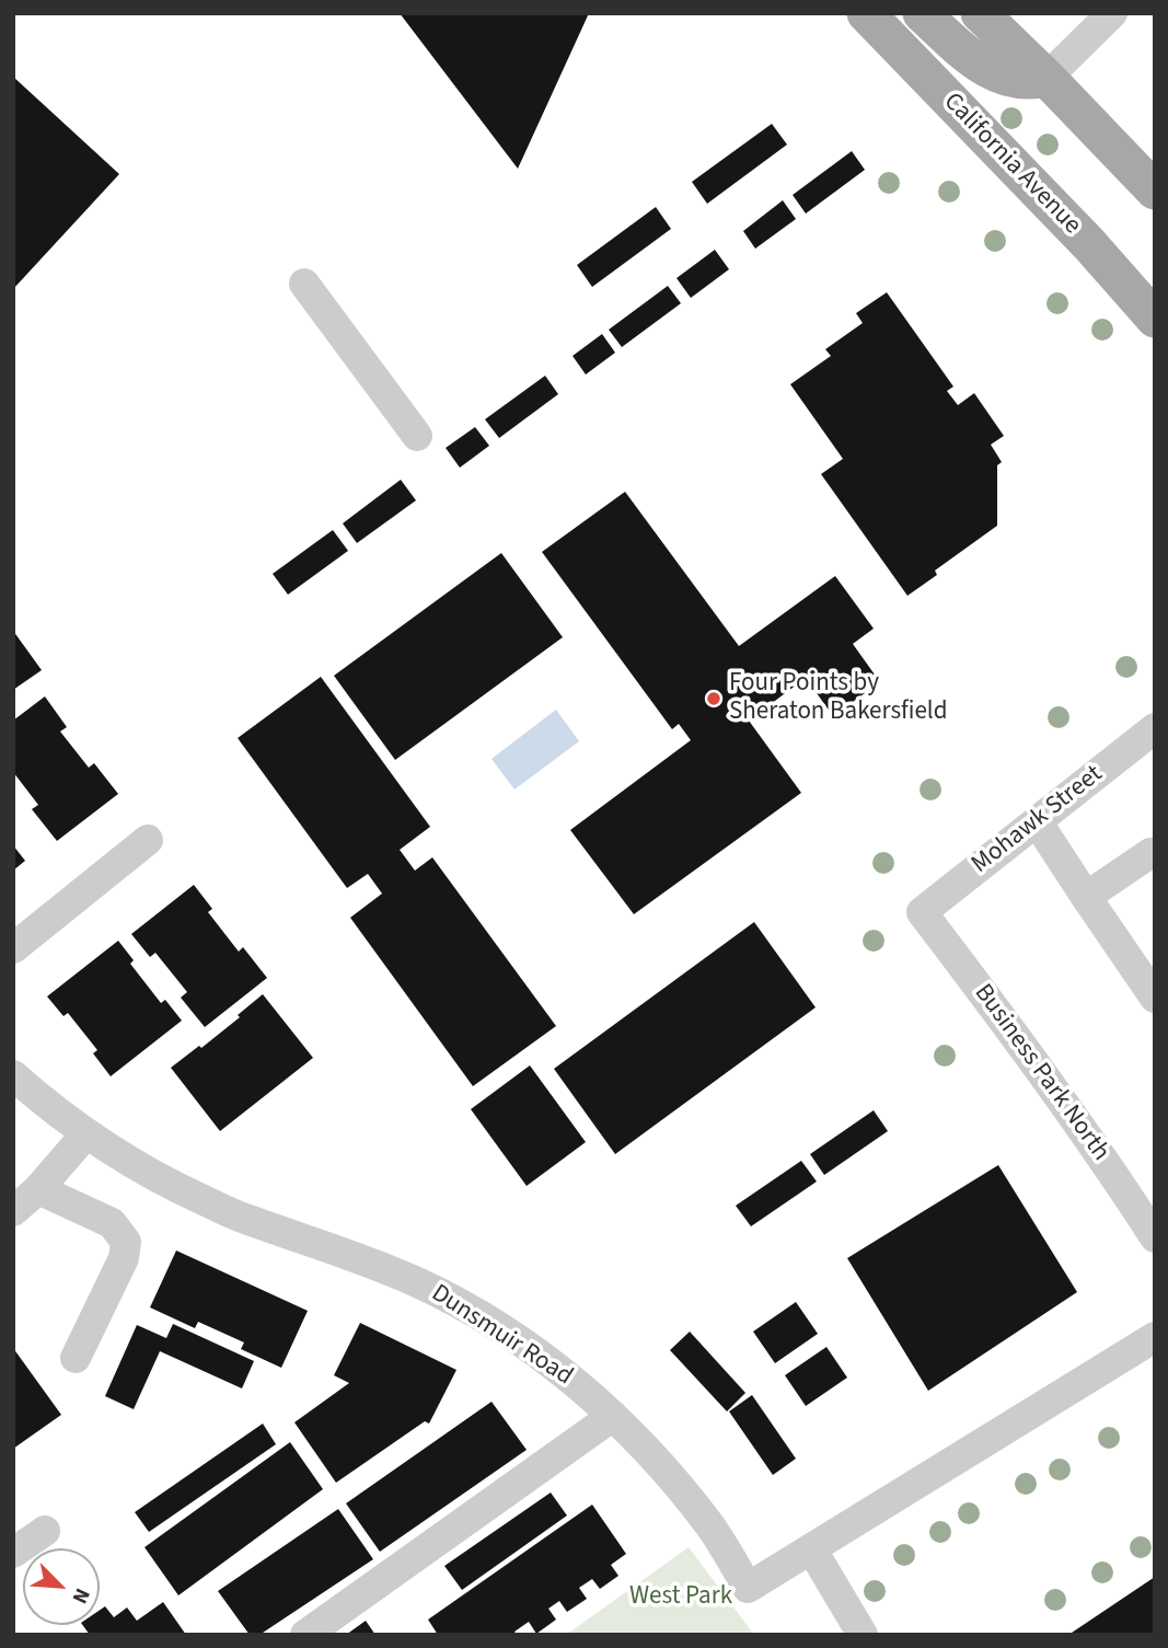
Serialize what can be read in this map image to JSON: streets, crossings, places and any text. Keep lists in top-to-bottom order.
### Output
{
  "streets": {
    "main road": ["California Avenue"],
    "street": ["Mohawk Street", "Business Park North", "Dunsmuir Road"]
  },
  "crossings": [
    ["Mohawk Street", "Business Park North"]
  ],
  "parks": ["West Park"],
  "places": ["Four Points by Sheraton Bakersfield"],
  "north": "bottom right"
}
